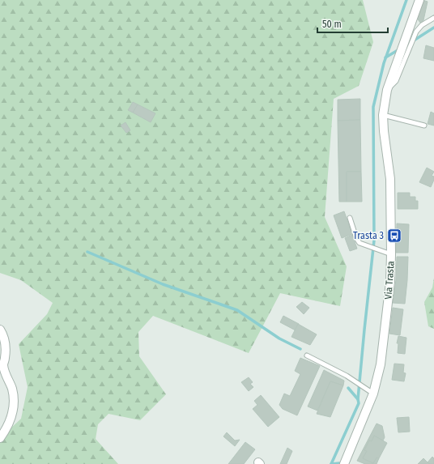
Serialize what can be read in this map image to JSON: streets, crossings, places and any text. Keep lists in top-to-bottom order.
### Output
{
  "streets": {
    "street": ["Via Trasta"]
  },
  "places": {
    "bus stop": ["Trasta 3"]
  },
  "scale_bar": "50 m"
}
